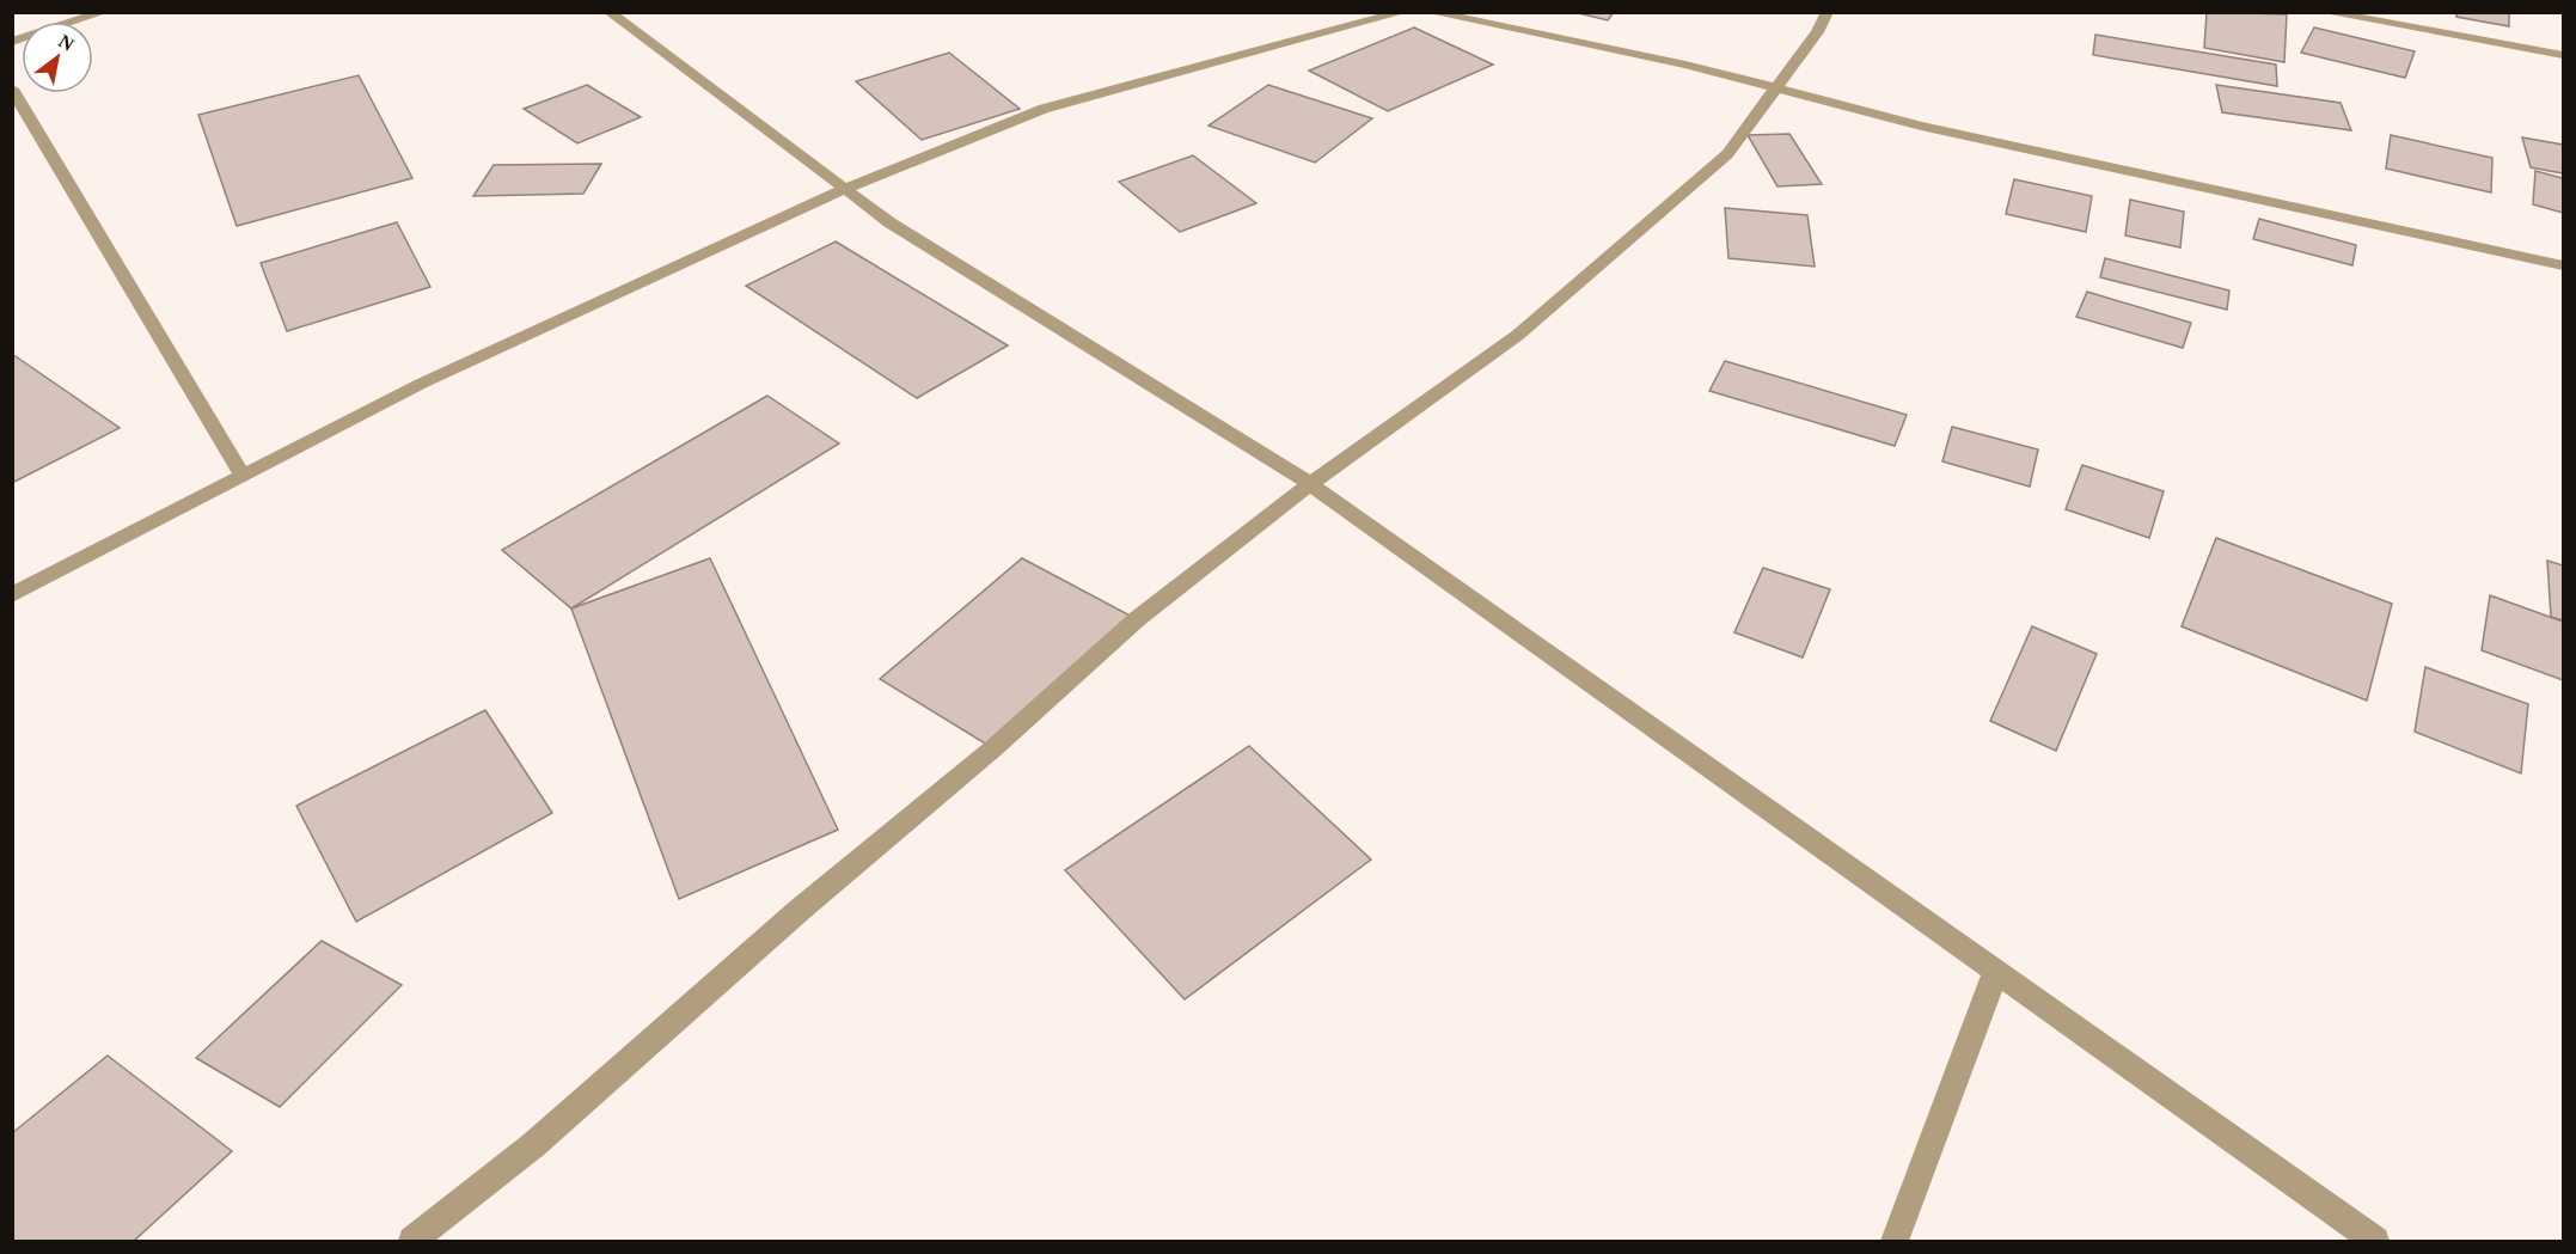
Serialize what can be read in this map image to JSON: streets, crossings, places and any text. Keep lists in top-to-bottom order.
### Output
{
  "north": "top right"
}
